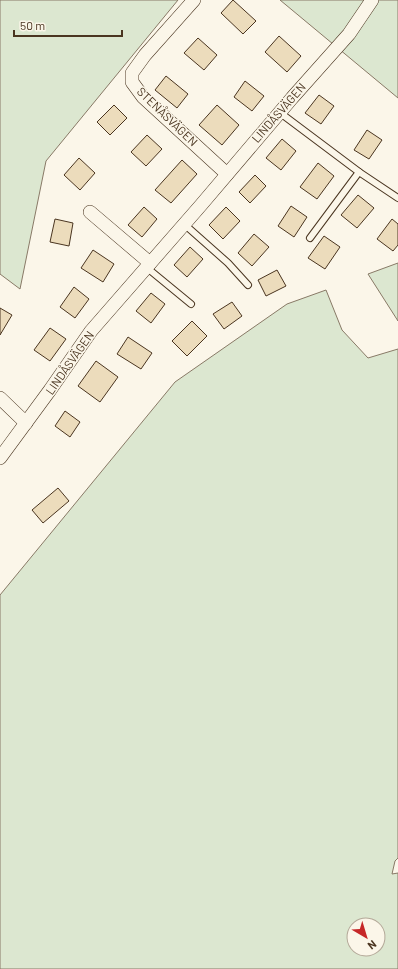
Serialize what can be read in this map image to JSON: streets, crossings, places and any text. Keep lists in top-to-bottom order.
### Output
{
  "streets": {
    "street": ["LINDÅSVÄGEN", "STENÅSVÄGEN"]
  },
  "crossings": [
    ["LINDÅSVÄGEN", "STENÅSVÄGEN"]
  ],
  "scale_bar": "50 m",
  "north": "bottom right"
}
